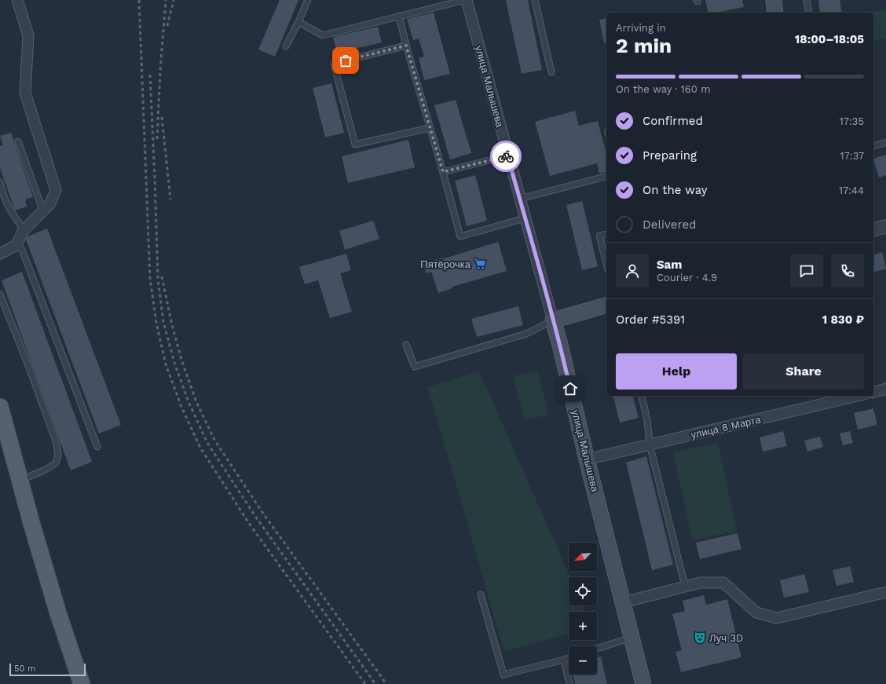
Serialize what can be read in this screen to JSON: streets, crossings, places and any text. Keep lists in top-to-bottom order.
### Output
{
  "streets": {
    "main road": ["улица Малышева"],
    "street": ["улица 8 Марта"]
  },
  "crossings": [
    ["улица Малышева", "улица 8 Марта"]
  ],
  "places": {
    "supermarket": ["Пятёрочка"],
    "theatre": ["Луч 3D"]
  },
  "scale_bar": "50 m",
  "north": "bottom left",
  "page": {
    "heading": ["2 min", "Arriving in", "18:00–18:05"],
    "panel": [
      "Sam",
      "Courier · 4.9",
      "Order #5391",
      "1 830 ₽"
    ],
    "bar": "On the way · 160 m",
    "list": [
      ["Confirmed", "17:35"],
      ["Preparing", "17:37"],
      ["On the way", "17:44"],
      "Delivered"
    ],
    "buttons": ["Help", "Share"],
    "map_buttons": ["+", "−"],
    "scale": "50 m"
  }
}
